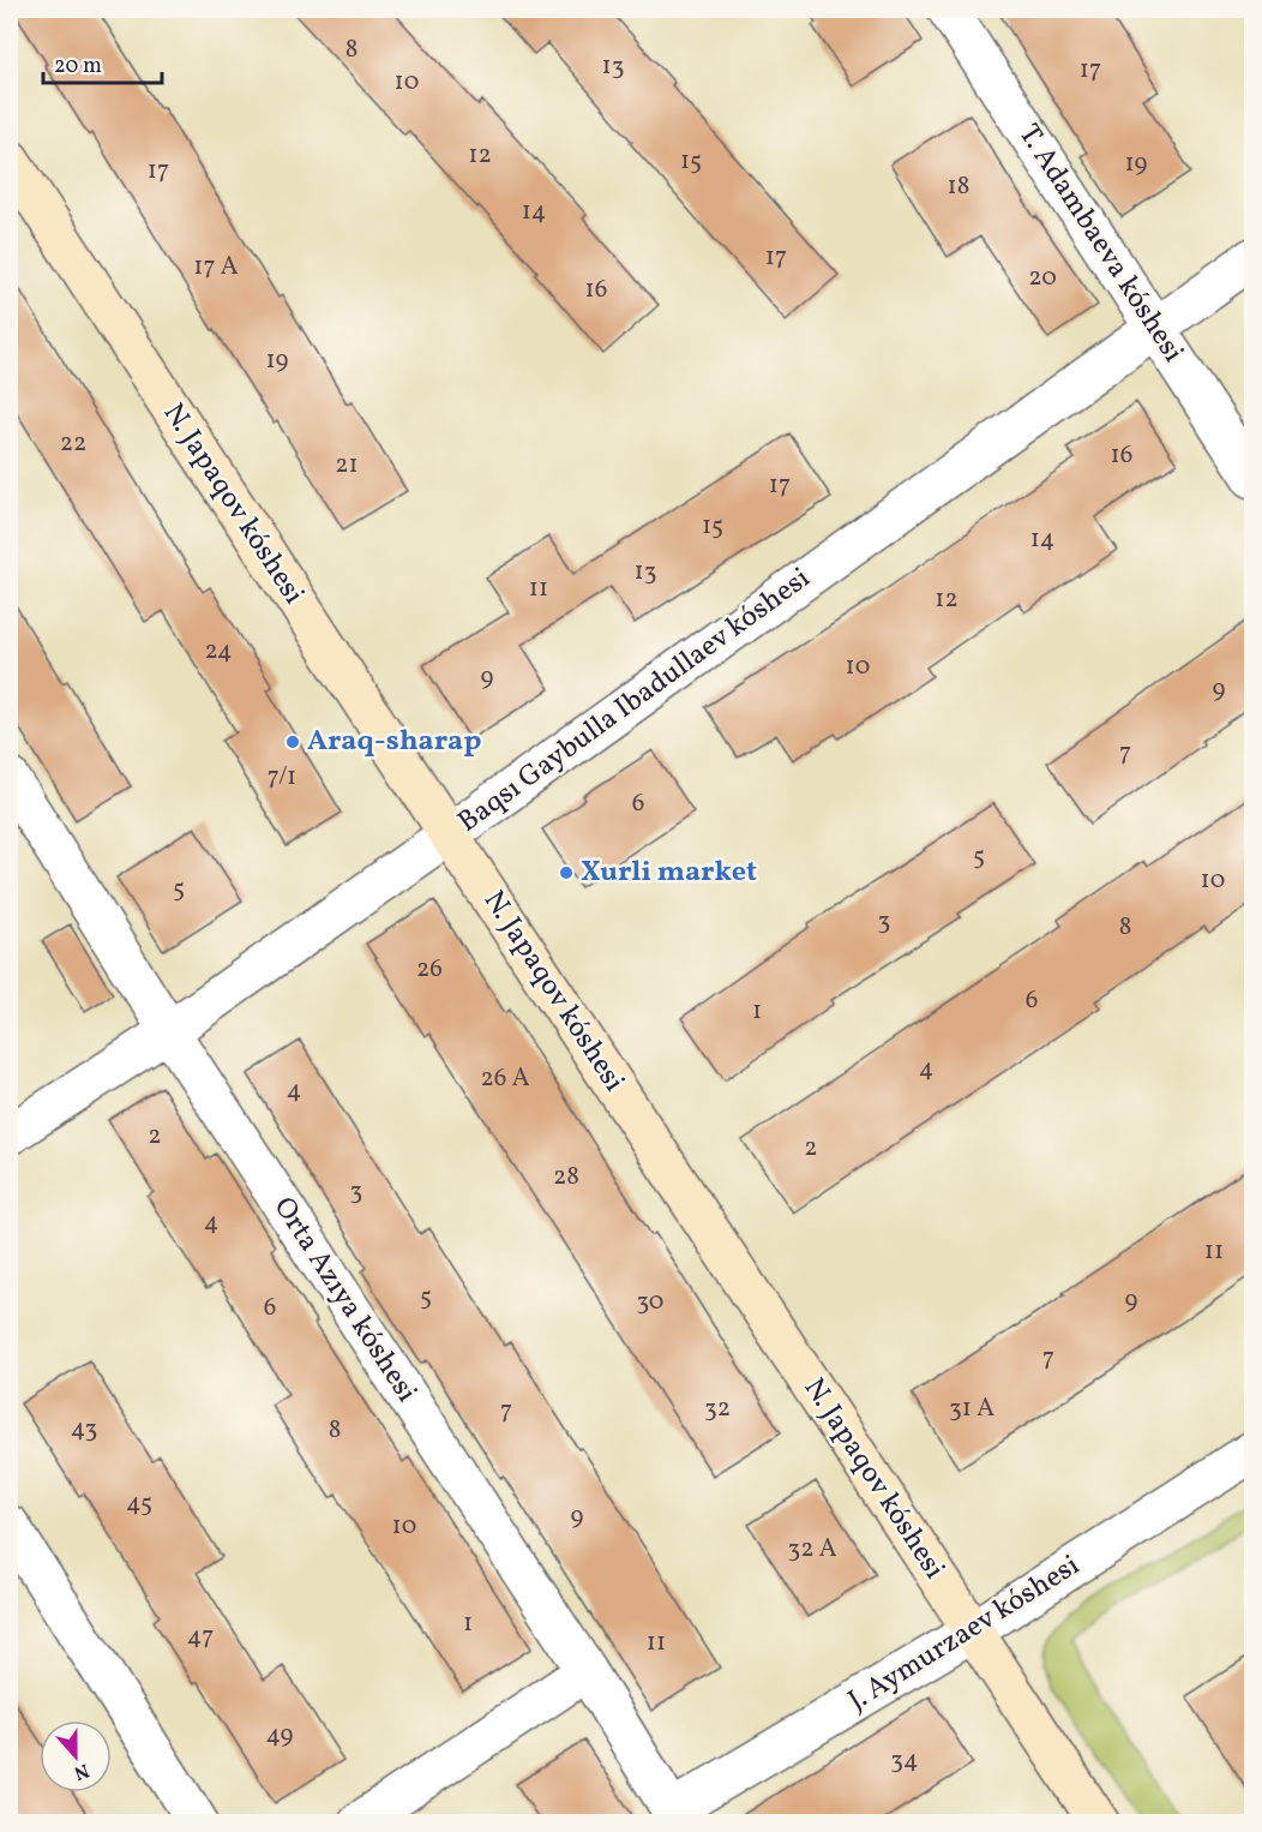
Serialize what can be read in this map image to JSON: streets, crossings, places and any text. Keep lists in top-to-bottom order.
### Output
{
  "streets": {
    "main road": ["N. Japaqov kóshesi"],
    "street": [
      "T. Adambaeva kóshesi",
      "Baqsı Gaybulla Ibadullaev kóshesi",
      "Orta Azıya kóshesi",
      "J. Aymurzaev kóshesi"
    ]
  },
  "crossings": [
    ["T. Adambaeva kóshesi", "Baqsı Gaybulla Ibadullaev kóshesi"],
    ["N. Japaqov kóshesi", "Baqsı Gaybulla Ibadullaev kóshesi"],
    ["N. Japaqov kóshesi", "J. Aymurzaev kóshesi"],
    ["Baqsı Gaybulla Ibadullaev kóshesi", "Orta Azıya kóshesi"],
    ["Orta Azıya kóshesi", "J. Aymurzaev kóshesi"]
  ],
  "places": ["Araq-sharap", "Xurli market"],
  "house_numbers": [
    "8",
    "13",
    "17",
    "10",
    "12",
    "15",
    "19",
    "17",
    "18",
    "14",
    "17",
    "17 А",
    "20",
    "16",
    "19",
    "22",
    "16",
    "21",
    "17",
    "15",
    "14",
    "13",
    "11",
    "12",
    "24",
    "10",
    "9",
    "9",
    "7",
    "7/1",
    "6",
    "5",
    "10",
    "5",
    "3",
    "8",
    "26",
    "6",
    "1",
    "4",
    "26 А",
    "4",
    "2",
    "2",
    "28",
    "3",
    "4",
    "11",
    "5",
    "9",
    "30",
    "6",
    "7",
    "32",
    "31 А",
    "7",
    "43",
    "8",
    "45",
    "9",
    "10",
    "32 А",
    "1",
    "47",
    "11",
    "49",
    "34"
  ],
  "scale_bar": "20 m",
  "north": "bottom"
}
